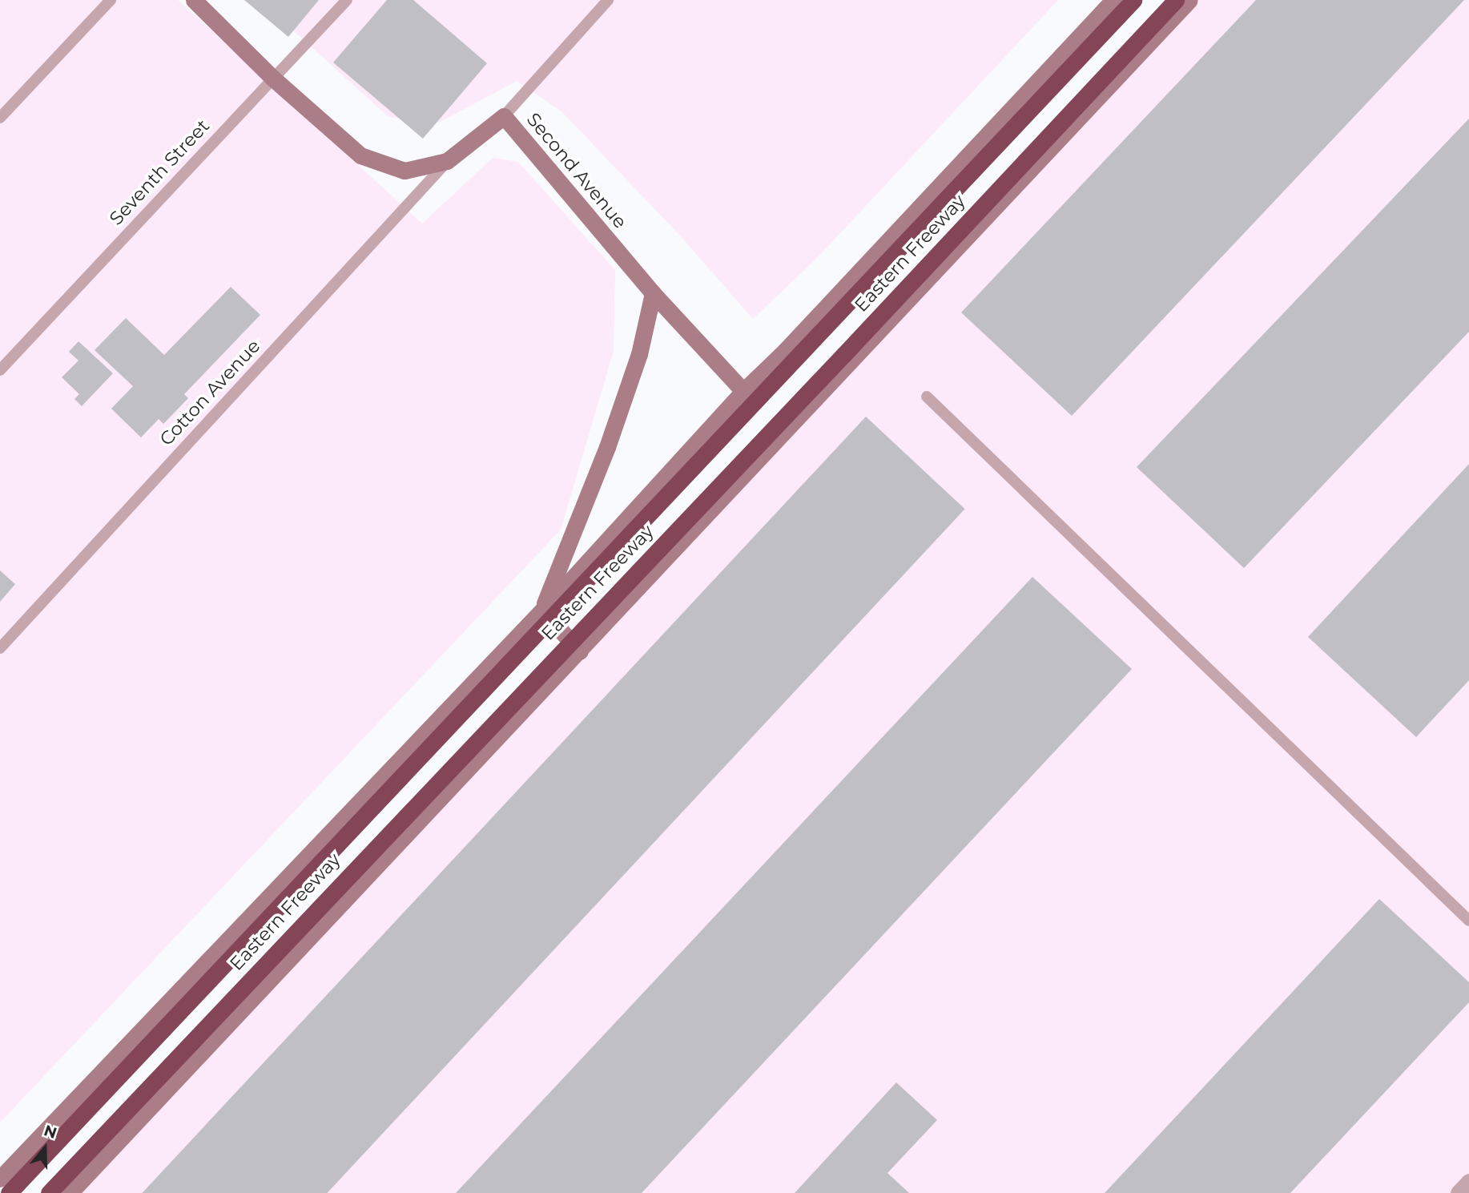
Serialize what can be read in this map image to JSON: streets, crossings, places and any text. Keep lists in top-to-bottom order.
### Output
{
  "streets": {
    "highway": ["Eastern Freeway"],
    "street": ["Second Avenue"],
    "lane": ["Seventh Street", "Cotton Avenue"]
  },
  "crossings": [
    ["Second Avenue", "Seventh Street"],
    ["Second Avenue", "Cotton Avenue"]
  ],
  "north": "top"
}
